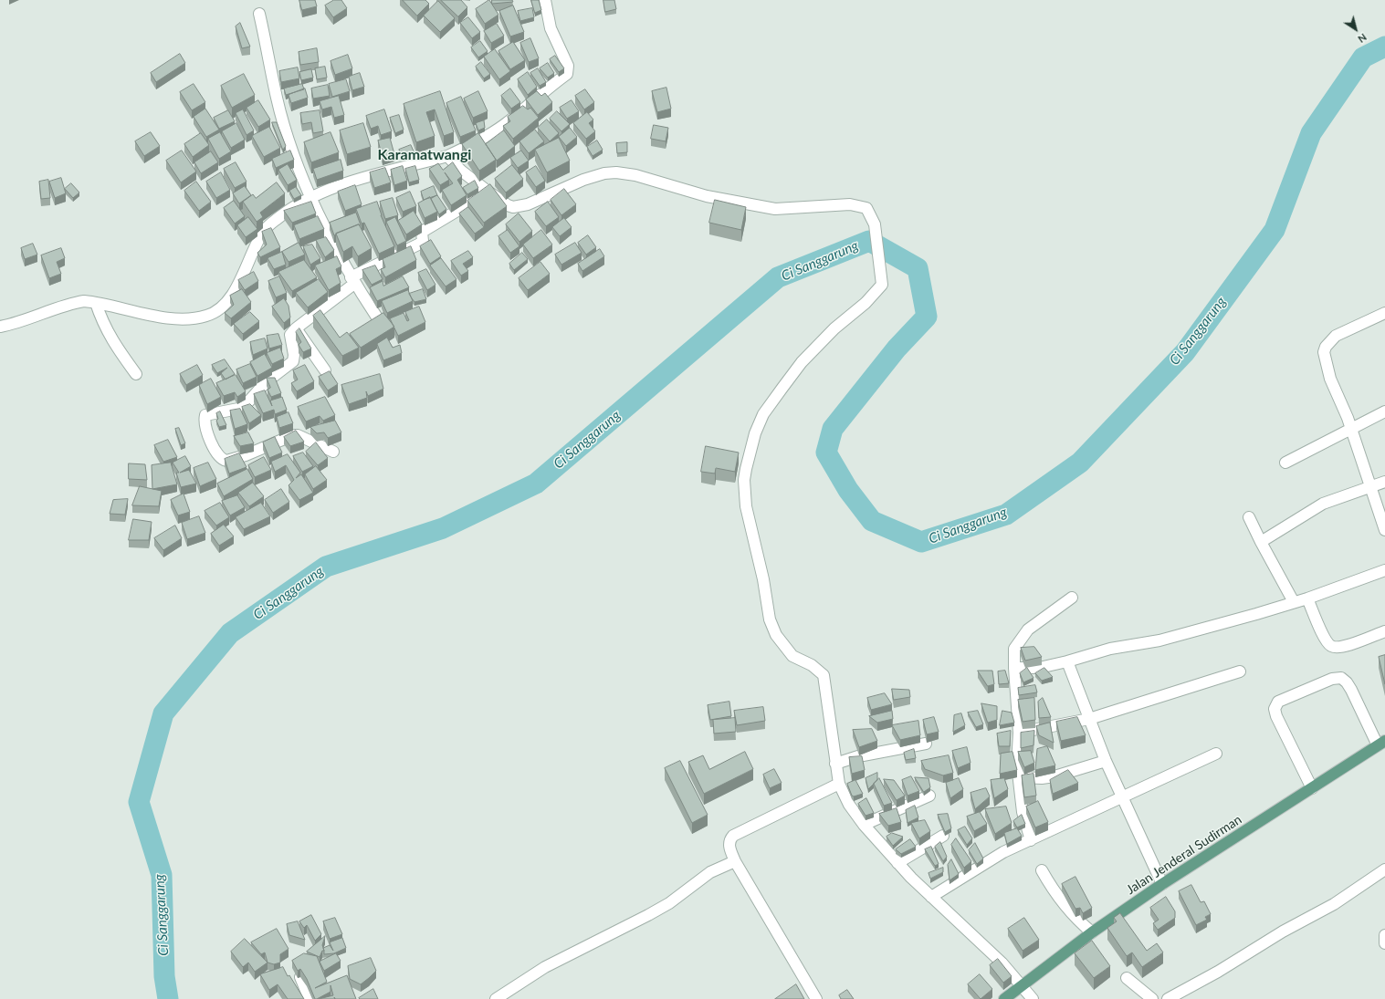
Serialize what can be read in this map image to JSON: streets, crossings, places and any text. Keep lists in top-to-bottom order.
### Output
{
  "streets": {
    "main road": ["Jalan Jenderal Sudirman"]
  },
  "districts": ["Karamatwangi"],
  "water": ["Ci Sanggarung"],
  "north": "bottom right"
}
